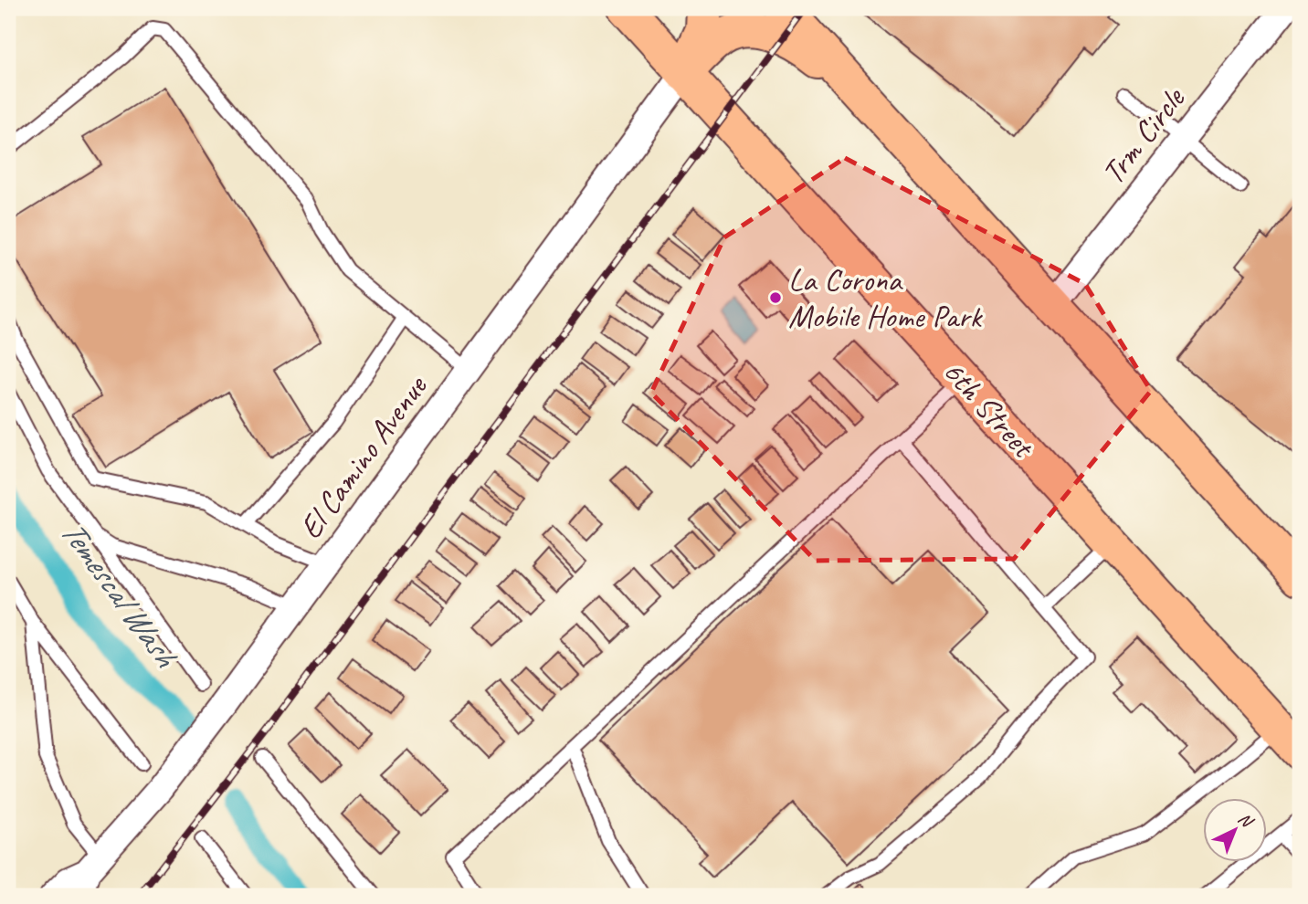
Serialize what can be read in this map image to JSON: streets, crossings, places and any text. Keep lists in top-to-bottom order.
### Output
{
  "streets": {
    "main road": ["6th Street"],
    "street": ["Trm Circle", "El Camino Avenue"]
  },
  "crossings": [
    ["6th Street", "El Camino Avenue"]
  ],
  "water": ["Temescal Wash"],
  "places": ["La Corona Mobile Home Park"],
  "north": "top right"
}
